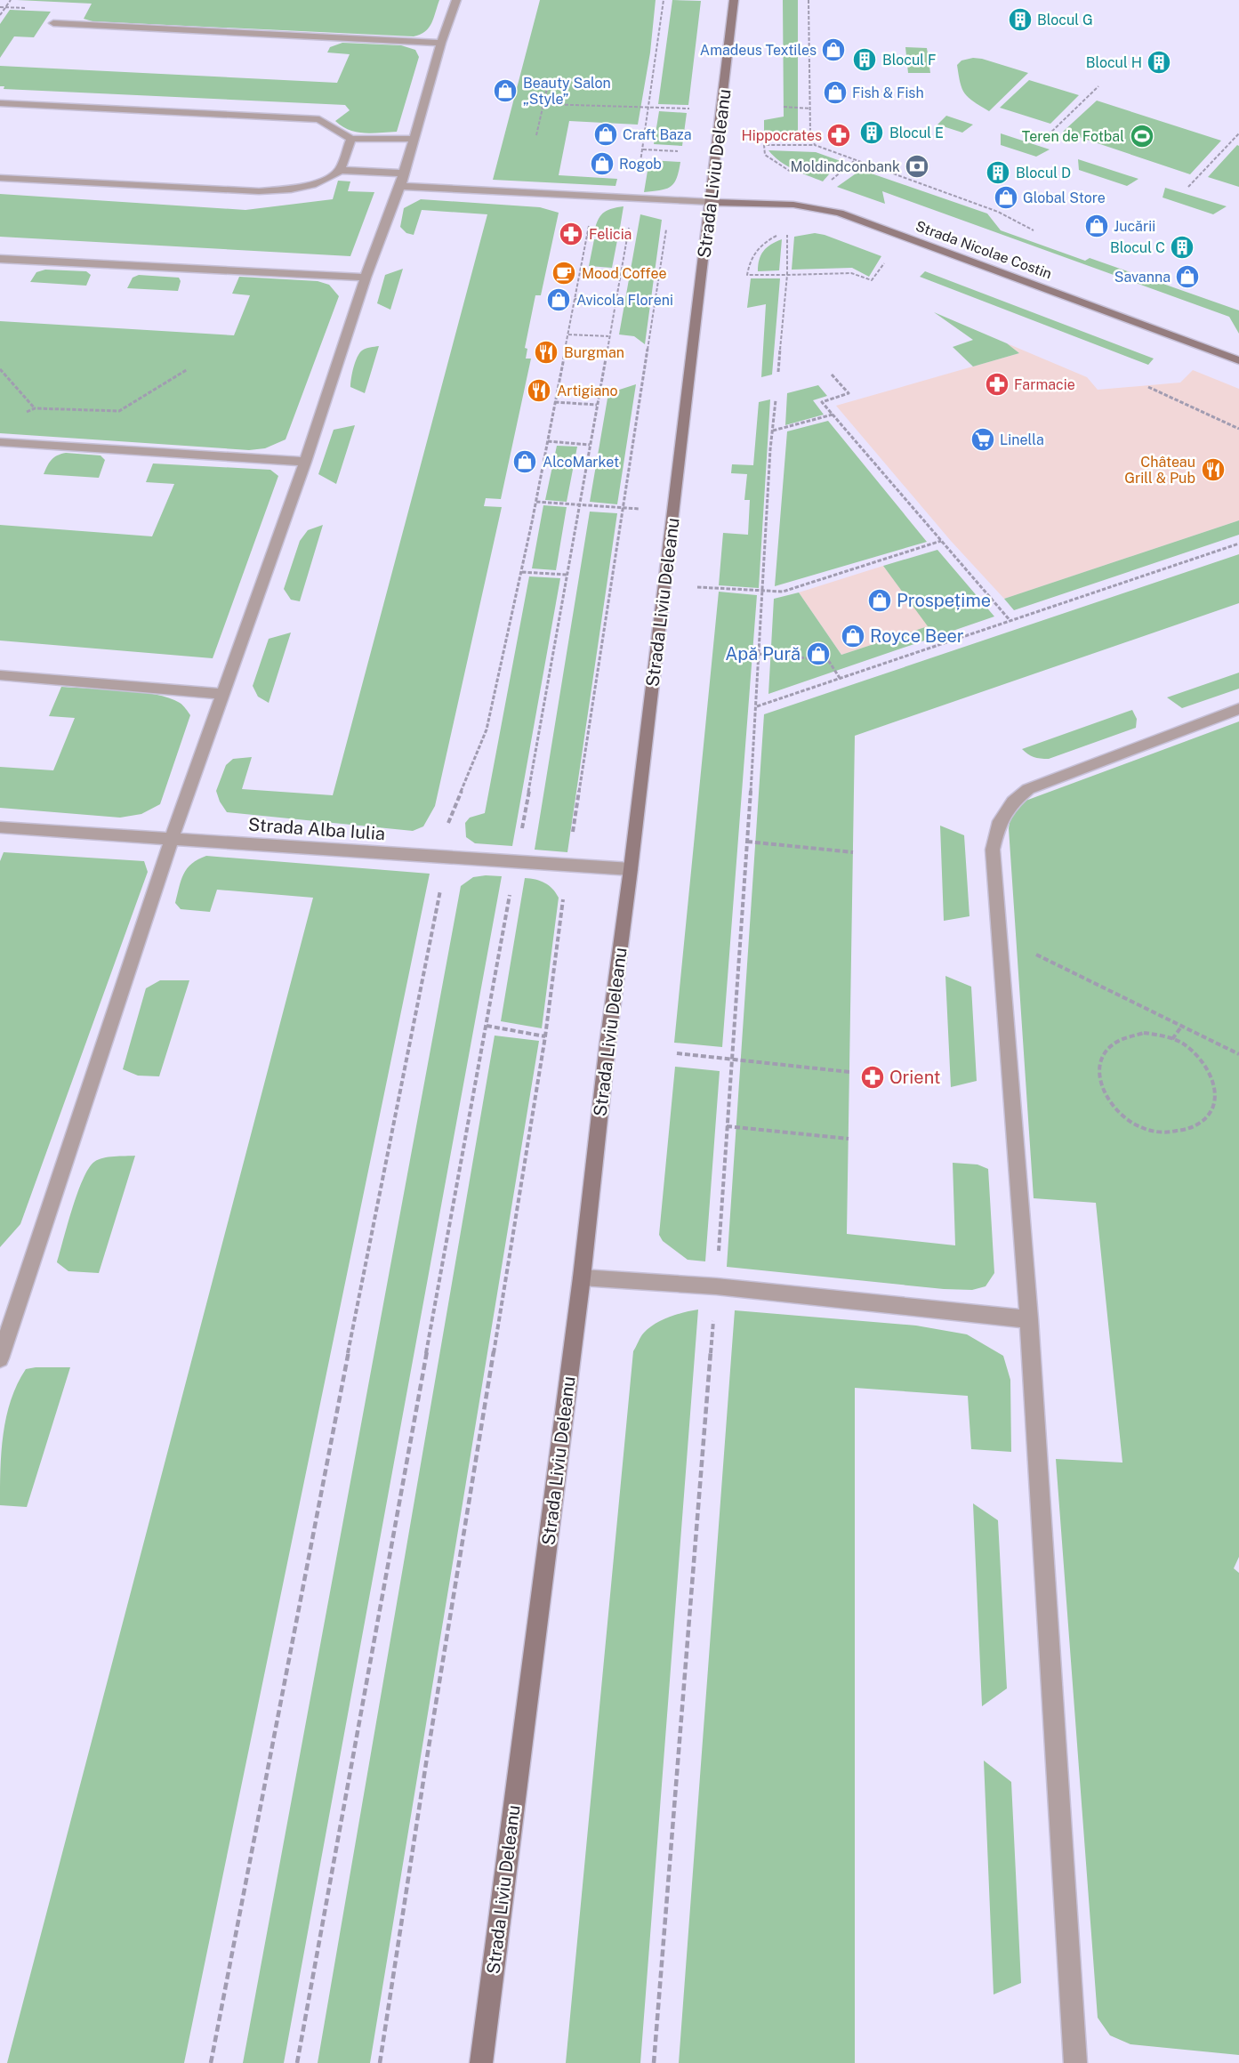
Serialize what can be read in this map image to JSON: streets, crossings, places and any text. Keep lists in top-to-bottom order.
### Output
{
  "streets": {
    "main road": ["Strada Liviu Deleanu", "Strada Nicolae Costin"],
    "lane": ["Strada Alba Iulia"]
  },
  "crossings": [
    ["Strada Liviu Deleanu", "Strada Nicolae Costin"],
    ["Strada Liviu Deleanu", "Strada Alba Iulia"]
  ],
  "places": {
    "building": [
      "Blocul G",
      "Blocul F",
      "Blocul H",
      "Blocul E",
      "Blocul D",
      "Blocul C"
    ],
    "shop": [
      "Amadeus Textiles",
      "Beauty Salon „Style”",
      "Fish & Fish",
      "Craft Baza",
      "Rogob",
      "Global Store",
      "Jucării",
      "Savanna",
      "Avicola Floreni",
      "AlcoMarket",
      "Prospețime",
      "Royce Beer",
      "Apă Pură"
    ],
    "pharmacy": [
      "Hippocrates",
      "Felicia",
      "Farmacie",
      "Orient"
    ],
    "sports": ["Teren de Fotbal"],
    "bank": ["Moldindconbank"],
    "cafe": ["Mood Coffee"],
    "restaurant": ["Burgman", "Artigiano", "Château Grill & Pub"],
    "supermarket": ["Linella"]
  }
}
